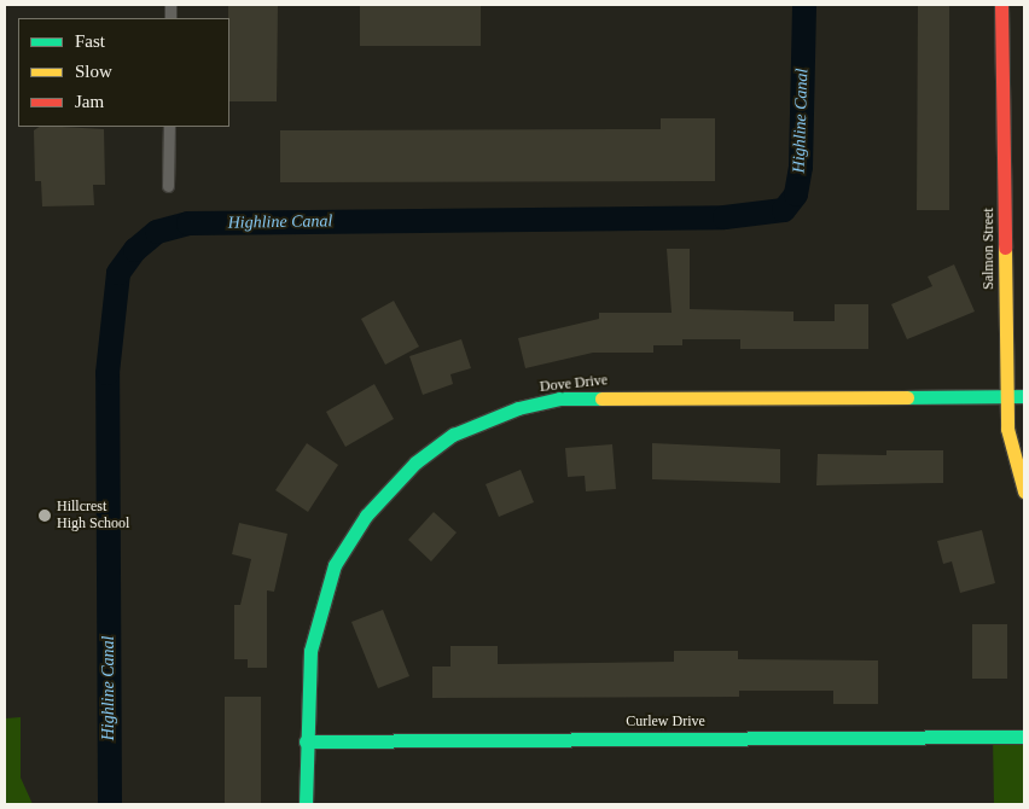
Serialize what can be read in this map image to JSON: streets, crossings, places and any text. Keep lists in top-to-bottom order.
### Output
{
  "streets": {
    "street": ["Salmon Street", "Dove Drive", "Curlew Drive"]
  },
  "crossings": [
    ["Salmon Street", "Dove Drive"],
    ["Dove Drive", "Curlew Drive"]
  ],
  "water": ["Highline Canal"],
  "places": ["Hillcrest High School"],
  "legend": ["Fast", "Slow", "Jam"]
}
